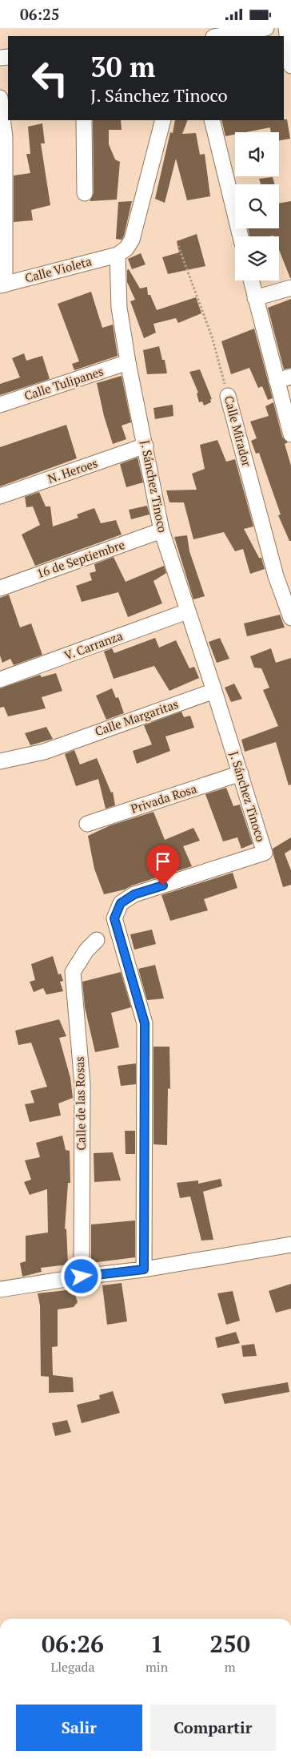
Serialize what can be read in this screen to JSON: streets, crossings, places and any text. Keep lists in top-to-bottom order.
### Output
{
  "streets": {
    "street": [
      "Calle Violeta",
      "Calle Tulipanes",
      "Calle Mirador",
      "N. Heroes",
      "J. Sánchez Tinoco",
      "16 de Septiembre",
      "V. Carranza",
      "Calle Margaritas",
      "Privada Rosa",
      "Calle de las Rosas"
    ]
  },
  "crossings": [
    ["Calle Violeta", "J. Sánchez Tinoco"],
    ["Calle Tulipanes", "J. Sánchez Tinoco"],
    ["N. Heroes", "J. Sánchez Tinoco"],
    ["J. Sánchez Tinoco", "16 de Septiembre"],
    ["J. Sánchez Tinoco", "V. Carranza"],
    ["J. Sánchez Tinoco", "Calle Margaritas"],
    ["J. Sánchez Tinoco", "Privada Rosa"]
  ],
  "page": {
    "status": "06:25",
    "turn": ["30 m", "J. Sánchez Tinoco"],
    "eta": [
      "06:26",
      "Llegada",
      "1",
      "min",
      "250",
      "m"
    ],
    "buttons": ["Salir", "Compartir"]
  }
}
